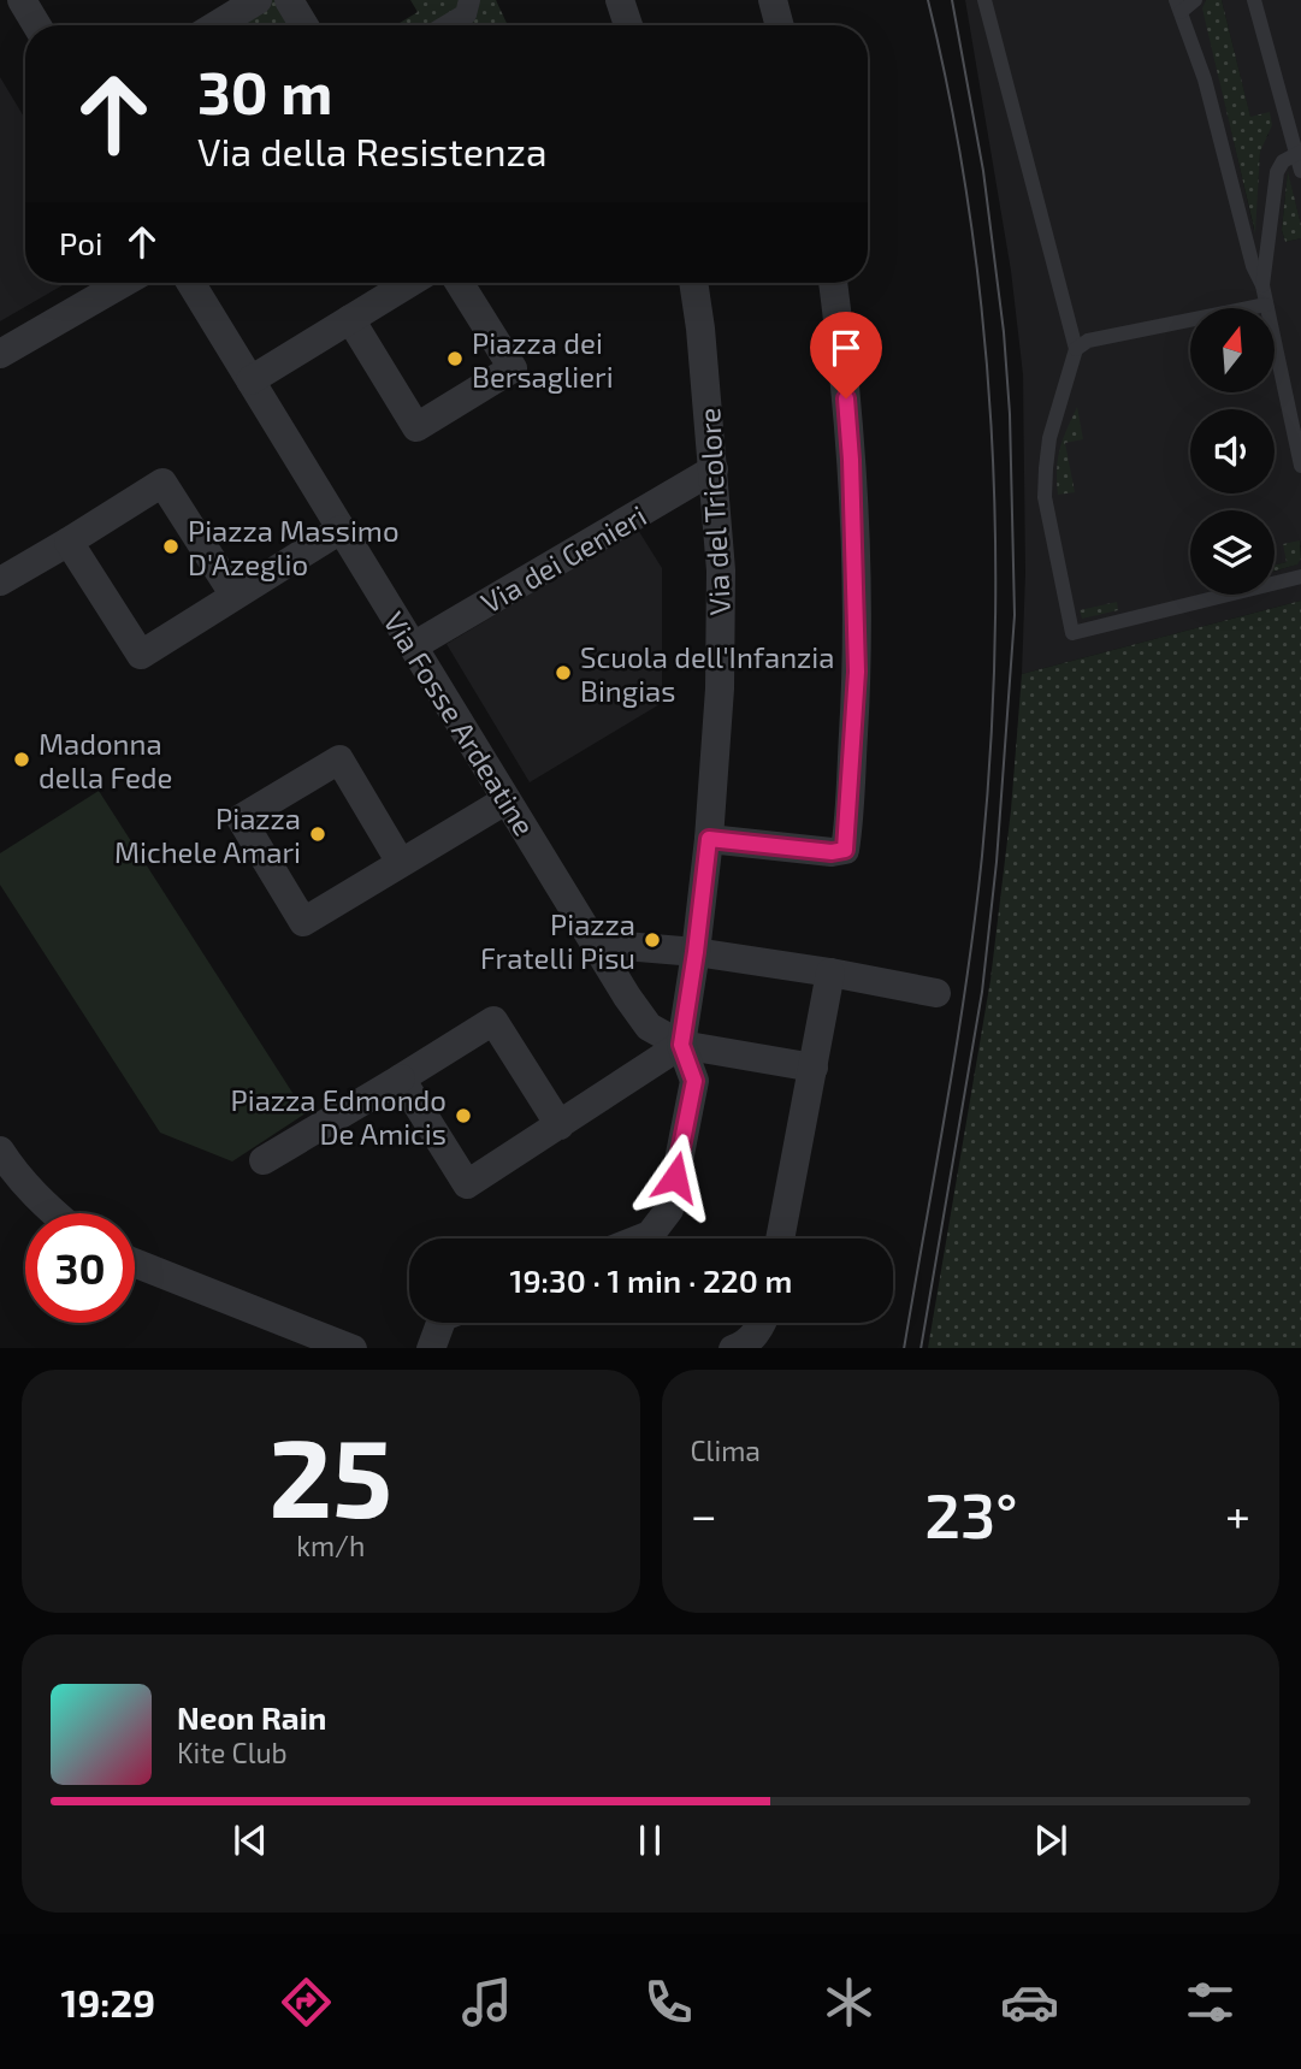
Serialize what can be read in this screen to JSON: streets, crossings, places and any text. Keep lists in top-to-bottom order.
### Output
{
  "streets": {
    "street": ["Via del Tricolore", "Via dei Genieri", "Via Fosse Ardeatine"]
  },
  "crossings": [
    ["Via del Tricolore", "Via dei Genieri"],
    ["Via del Tricolore", "Via Fosse Ardeatine"],
    ["Via dei Genieri", "Via Fosse Ardeatine"]
  ],
  "places": [
    "Piazza dei Bersaglieri",
    "Piazza Massimo D'Azeglio",
    "Scuola dell'Infanzia Bingias",
    "Madonna della Fede",
    "Piazza Michele Amari",
    "Piazza Fratelli Pisu",
    "Piazza Edmondo De Amicis"
  ],
  "north": "top",
  "page": {
    "turn": ["30 m", "Via della Resistenza"],
    "then": "Poi",
    "limit": "30",
    "trip": "19:30 · 1 min · 220 m",
    "tile": [
      ["25", "km/h"],
      "Clima"
    ],
    "heat": ["−", "23°", "+"],
    "song": ["Neon Rain", "Kite Club"],
    "tabs": "19:29"
  }
}
